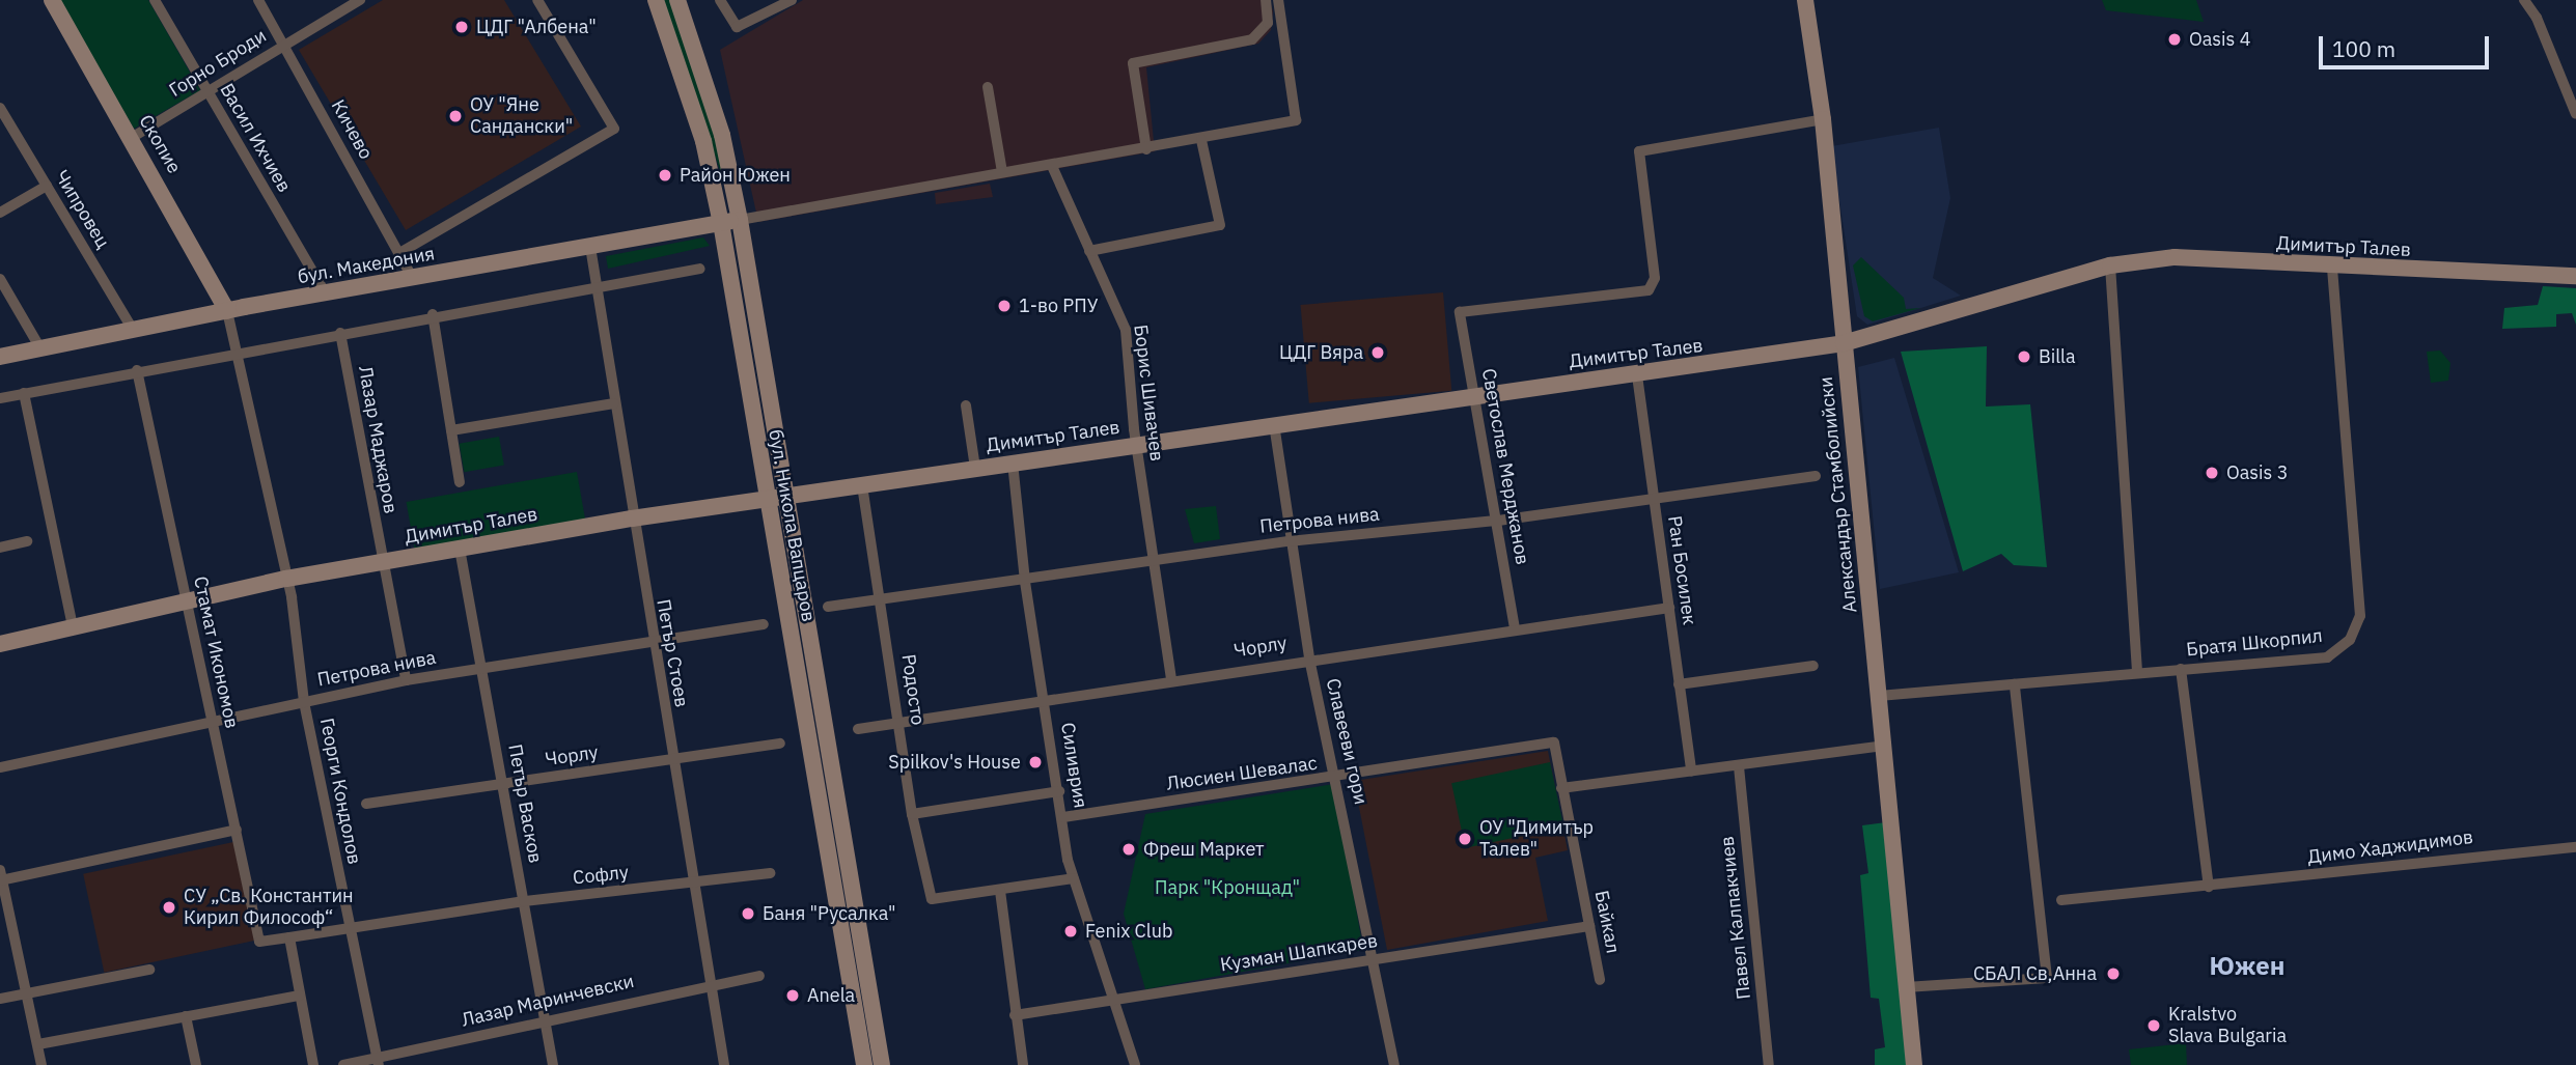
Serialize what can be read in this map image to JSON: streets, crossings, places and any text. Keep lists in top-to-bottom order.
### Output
{
  "streets": {
    "street": [
      "Горно Броди",
      "Кичево",
      "Васил Ихчиев",
      "Скопие",
      "Чипровец",
      "Димитър Талев",
      "бул. Македония",
      "Борис Шивачев",
      "Лазар Маджаров",
      "Светослав Мерджанов",
      "Александър Стамболийски",
      "Петрова нива",
      "бул. Никола Вапцаров",
      "Ран Босилек",
      "Братя Шкорпил",
      "Чорлу",
      "Стамат Икономов",
      "Петър Стоев",
      "Родосто",
      "Славееви гори",
      "Силиврия",
      "Люсиен Шевалас",
      "Георги Кондолов",
      "Петър Васков",
      "Димо Хаджидимов",
      "Софлу",
      "Павел Калпакчиев",
      "Байкал",
      "Кузман Шапкарев",
      "Лазар Маринчевски"
    ]
  },
  "crossings": [
    ["Горно Броди", "Кичево"],
    ["Горно Броди", "Васил Ихчиев"],
    ["Горно Броди", "Скопие"],
    ["Кичево", "бул. Македония"],
    ["Васил Ихчиев", "бул. Македония"],
    ["Скопие", "бул. Македония"],
    ["Скопие", "Георги Кондолов"],
    ["Чипровец", "бул. Македония"],
    ["Димитър Талев", "Борис Шивачев"],
    ["Димитър Талев", "Лазар Маджаров"],
    ["Димитър Талев", "Светослав Мерджанов"],
    ["Димитър Талев", "Александър Стамболийски"],
    ["Димитър Талев", "бул. Никола Вапцаров"],
    ["Димитър Талев", "Ран Босилек"],
    ["Димитър Талев", "Братя Шкорпил"],
    ["Димитър Талев", "Стамат Икономов"],
    ["Димитър Талев", "Петър Стоев"],
    ["Димитър Талев", "Родосто"],
    ["Димитър Талев", "Славееви гори"],
    ["Димитър Талев", "Силиврия"],
    ["Димитър Талев", "Георги Кондолов"],
    ["Димитър Талев", "Петър Васков"],
    ["бул. Македония", "бул. Никола Вапцаров"],
    ["бул. Македония", "Петър Стоев"],
    ["бул. Македония", "Георги Кондолов"],
    ["Борис Шивачев", "Петрова нива"],
    ["Борис Шивачев", "Чорлу"],
    ["Лазар Маджаров", "Петрова нива"],
    ["Светослав Мерджанов", "Александър Стамболийски"],
    ["Светослав Мерджанов", "Петрова нива"],
    ["Светослав Мерджанов", "Чорлу"],
    ["Александър Стамболийски", "Братя Шкорпил"],
    ["Петрова нива", "Ран Босилек"],
    ["Петрова нива", "Стамат Икономов"],
    ["Петрова нива", "Петър Стоев"],
    ["Петрова нива", "Родосто"],
    ["Петрова нива", "Славееви гори"],
    ["Петрова нива", "Силиврия"],
    ["Петрова нива", "Георги Кондолов"],
    ["Петрова нива", "Петър Васков"],
    ["Ран Босилек", "Чорлу"],
    ["Чорлу", "Петър Стоев"],
    ["Чорлу", "Родосто"],
    ["Чорлу", "Славееви гори"],
    ["Чорлу", "Силиврия"],
    ["Чорлу", "Петър Васков"],
    ["Стамат Икономов", "Софлу"],
    ["Петър Стоев", "Софлу"],
    ["Петър Стоев", "Лазар Маринчевски"],
    ["Славееви гори", "Люсиен Шевалас"],
    ["Славееви гори", "Кузман Шапкарев"],
    ["Силиврия", "Люсиен Шевалас"],
    ["Силиврия", "Кузман Шапкарев"],
    ["Люсиен Шевалас", "Байкал"],
    ["Георги Кондолов", "Софлу"],
    ["Георги Кондолов", "Лазар Маринчевски"],
    ["Петър Васков", "Софлу"],
    ["Петър Васков", "Лазар Маринчевски"],
    ["Байкал", "Кузман Шапкарев"]
  ],
  "districts": ["Южен"],
  "parks": ["Парк \"Кронщад\""],
  "places": [
    "ЦДГ \"Албена\"",
    "Oasis 4",
    "ОУ \"Яне Сандански\"",
    "Район Южен",
    "1-во РПУ",
    "ЦДГ Вяра",
    "Billa",
    "Oasis 3",
    "Spilkov's House",
    "ОУ \"Димитър Талев\"",
    "Фреш Маркет",
    "СУ „Св. Константин Кирил Философ“",
    "Баня \"Русалка\"",
    "Fenix Club",
    "СБАЛ Св,Анна",
    "Anela",
    "Kralstvo Slava Bulgaria"
  ],
  "scale_bar": "100 m"
}
